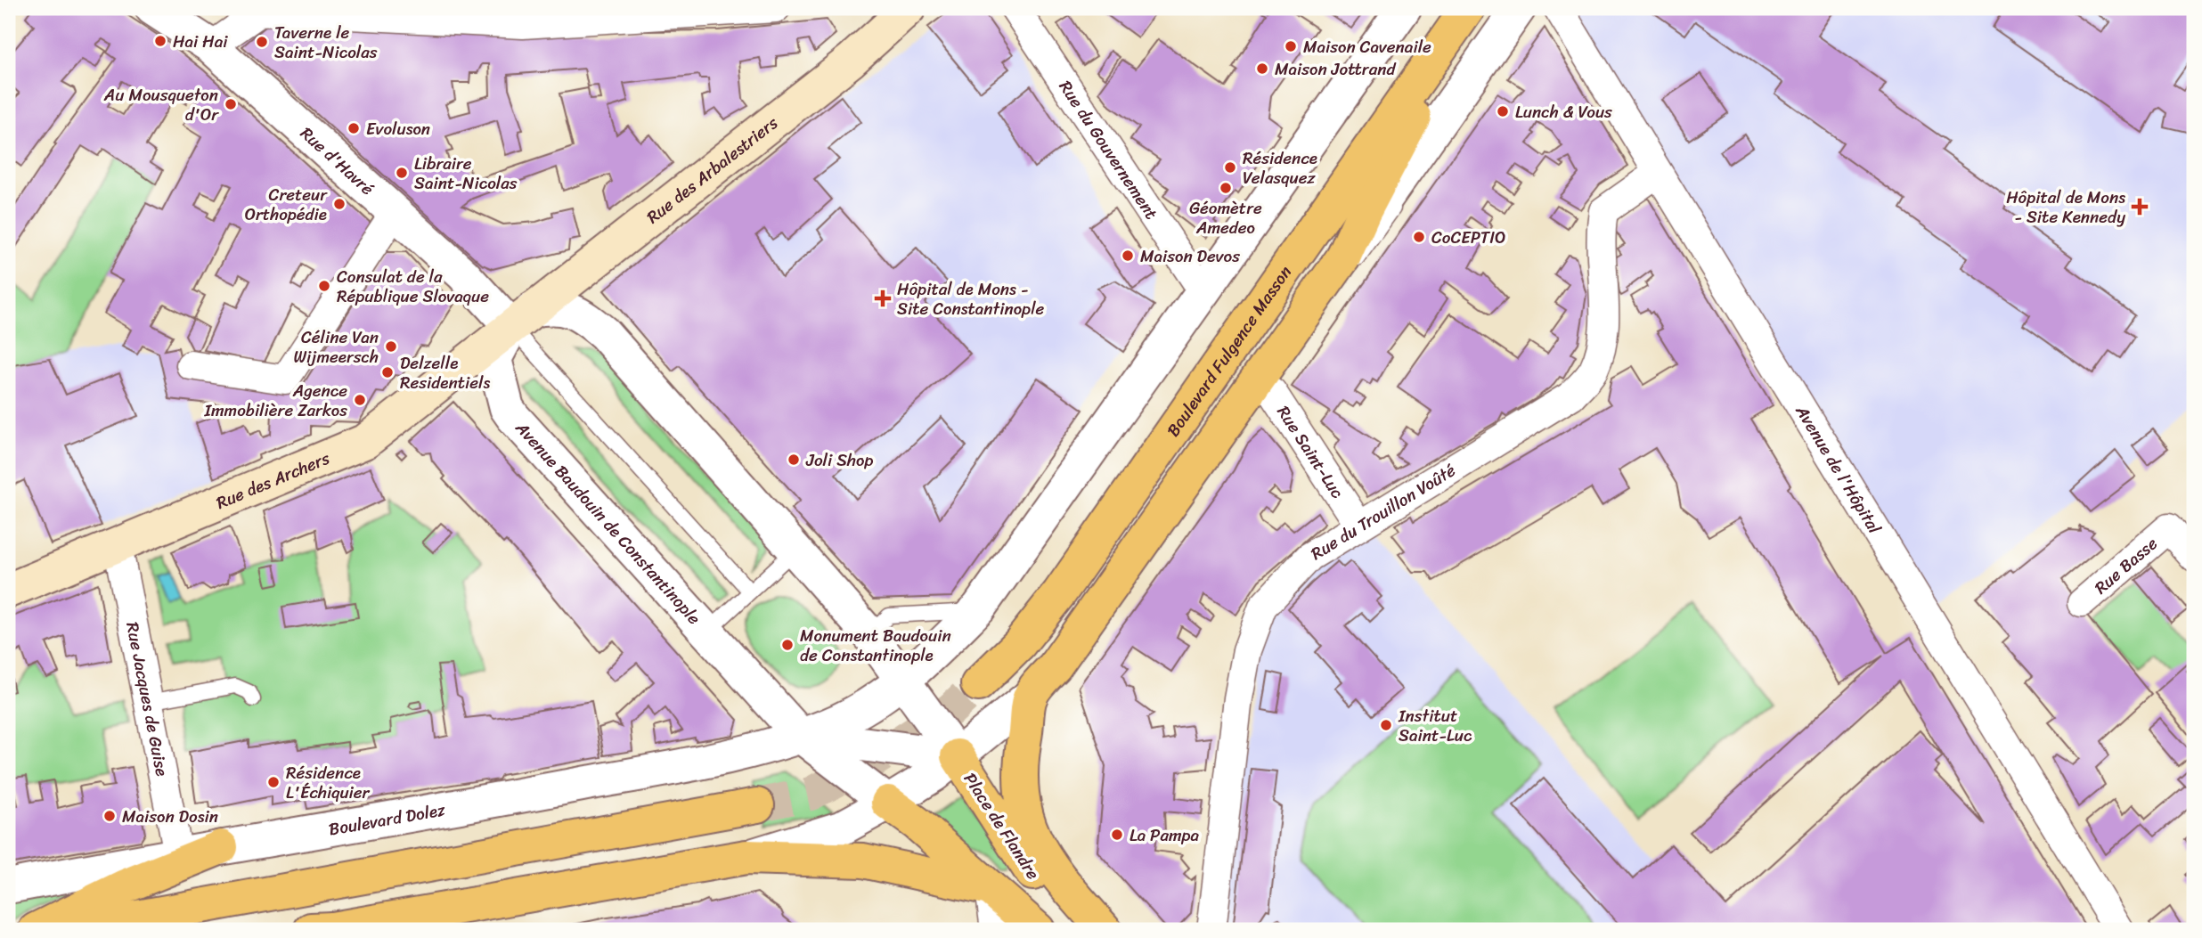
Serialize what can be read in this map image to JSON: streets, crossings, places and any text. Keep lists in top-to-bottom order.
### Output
{
  "streets": {
    "main road": [
      "Rue des Arbalestriers",
      "Boulevard Fulgence Masson",
      "Rue des Archers",
      "Place de Flandre"
    ],
    "street": [
      "Rue du Gouvernement",
      "Rue d'Havré",
      "Rue Saint-Luc",
      "Avenue de l'Hôpital",
      "Rue du Trouillon Voûté",
      "Avenue Baudouin de Constantinople",
      "Rue Basse",
      "Rue Jacques de Guise",
      "Boulevard Dolez"
    ]
  },
  "crossings": [
    ["Rue d'Havré", "Rue des Arbalestriers"],
    ["Rue d'Havré", "Rue des Archers"],
    ["Rue d'Havré", "Avenue Baudouin de Constantinople"],
    ["Rue des Arbalestriers", "Rue des Archers"],
    ["Rue des Arbalestriers", "Avenue Baudouin de Constantinople"],
    ["Rue Saint-Luc", "Rue du Trouillon Voûté"],
    ["Avenue de l'Hôpital", "Rue du Trouillon Voûté"],
    ["Rue des Archers", "Avenue Baudouin de Constantinople"],
    ["Rue des Archers", "Rue Jacques de Guise"],
    ["Avenue Baudouin de Constantinople", "Place de Flandre"],
    ["Rue Jacques de Guise", "Boulevard Dolez"],
    ["Boulevard Dolez", "Place de Flandre"]
  ],
  "places": {
    "other": [
      "Hai Hai",
      "Taverne le Saint-Nicolas",
      "Maison Cavenaile",
      "Maison Jottrand",
      "Au Mousqueton d'Or",
      "Lunch & Vous",
      "Evoluson",
      "Résidence Velasquez",
      "Libraire Saint-Nicolas",
      "Géomètre Amedeo",
      "Creteur Orthopédie",
      "CoCEPTIO",
      "Maison Devos",
      "Consulat de la République Slovaque",
      "Céline Van Wijmeersch",
      "Delzelle Residentiels",
      "Agence Immobilière Zarkos",
      "Joli Shop",
      "Monument Baudouin de Constantinople",
      "Institut Saint-Luc",
      "Résidence L'Échiquier",
      "Maison Dosin",
      "La Pampa"
    ],
    "health": ["Hôpital de Mons - Site Kennedy", "Hôpital de Mons - Site Constantinople"]
  }
}
